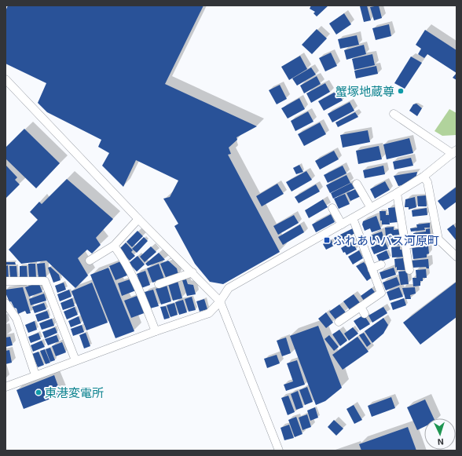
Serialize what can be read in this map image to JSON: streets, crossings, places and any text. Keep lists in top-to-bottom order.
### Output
{
  "places": {
    "other": ["蟹塚地蔵尊", "東港変電所"],
    "transit": ["ふれあいバス河原町"]
  },
  "north": "bottom"
}
